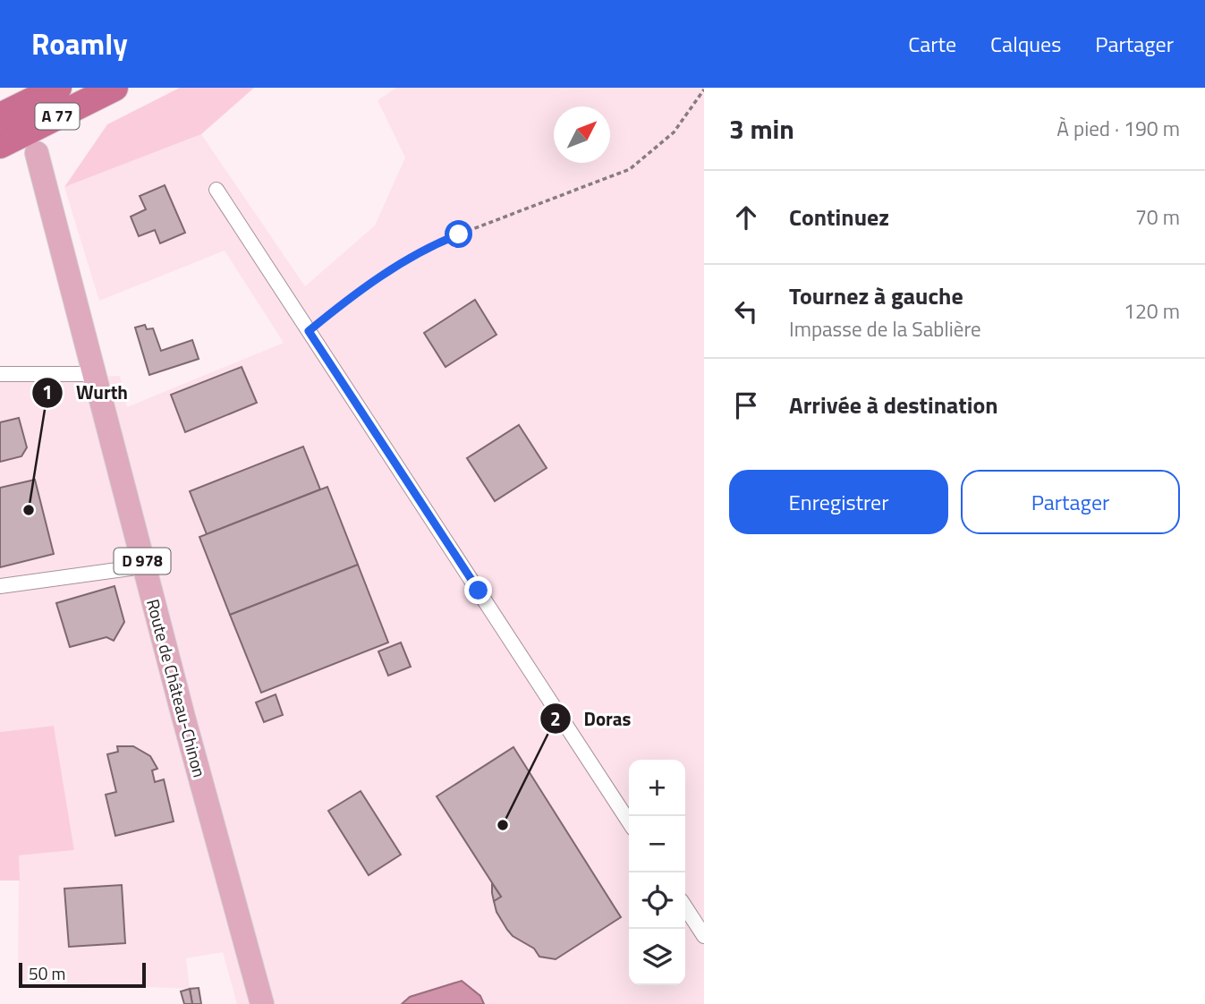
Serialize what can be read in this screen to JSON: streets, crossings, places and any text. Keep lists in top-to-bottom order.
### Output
{
  "streets": {
    "highway": ["A 77"],
    "main road": ["D 978", "Route de Château-Chinon"]
  },
  "places": ["Wurth", "Doras"],
  "scale_bar": "50 m",
  "north": "top right",
  "page": {
    "header": "Roamly",
    "nav": ["Carte", "Calques", "Partager"],
    "heading": ["3 min", "À pied · 190 m"],
    "list": [
      ["Continuez", "70 m"],
      ["Tournez à gauche", "Impasse de la Sablière", "120 m"],
      "Arrivée à destination"
    ],
    "buttons": ["Enregistrer", "Partager"],
    "map_buttons": ["+", "−"],
    "scale": "50 m"
  }
}
